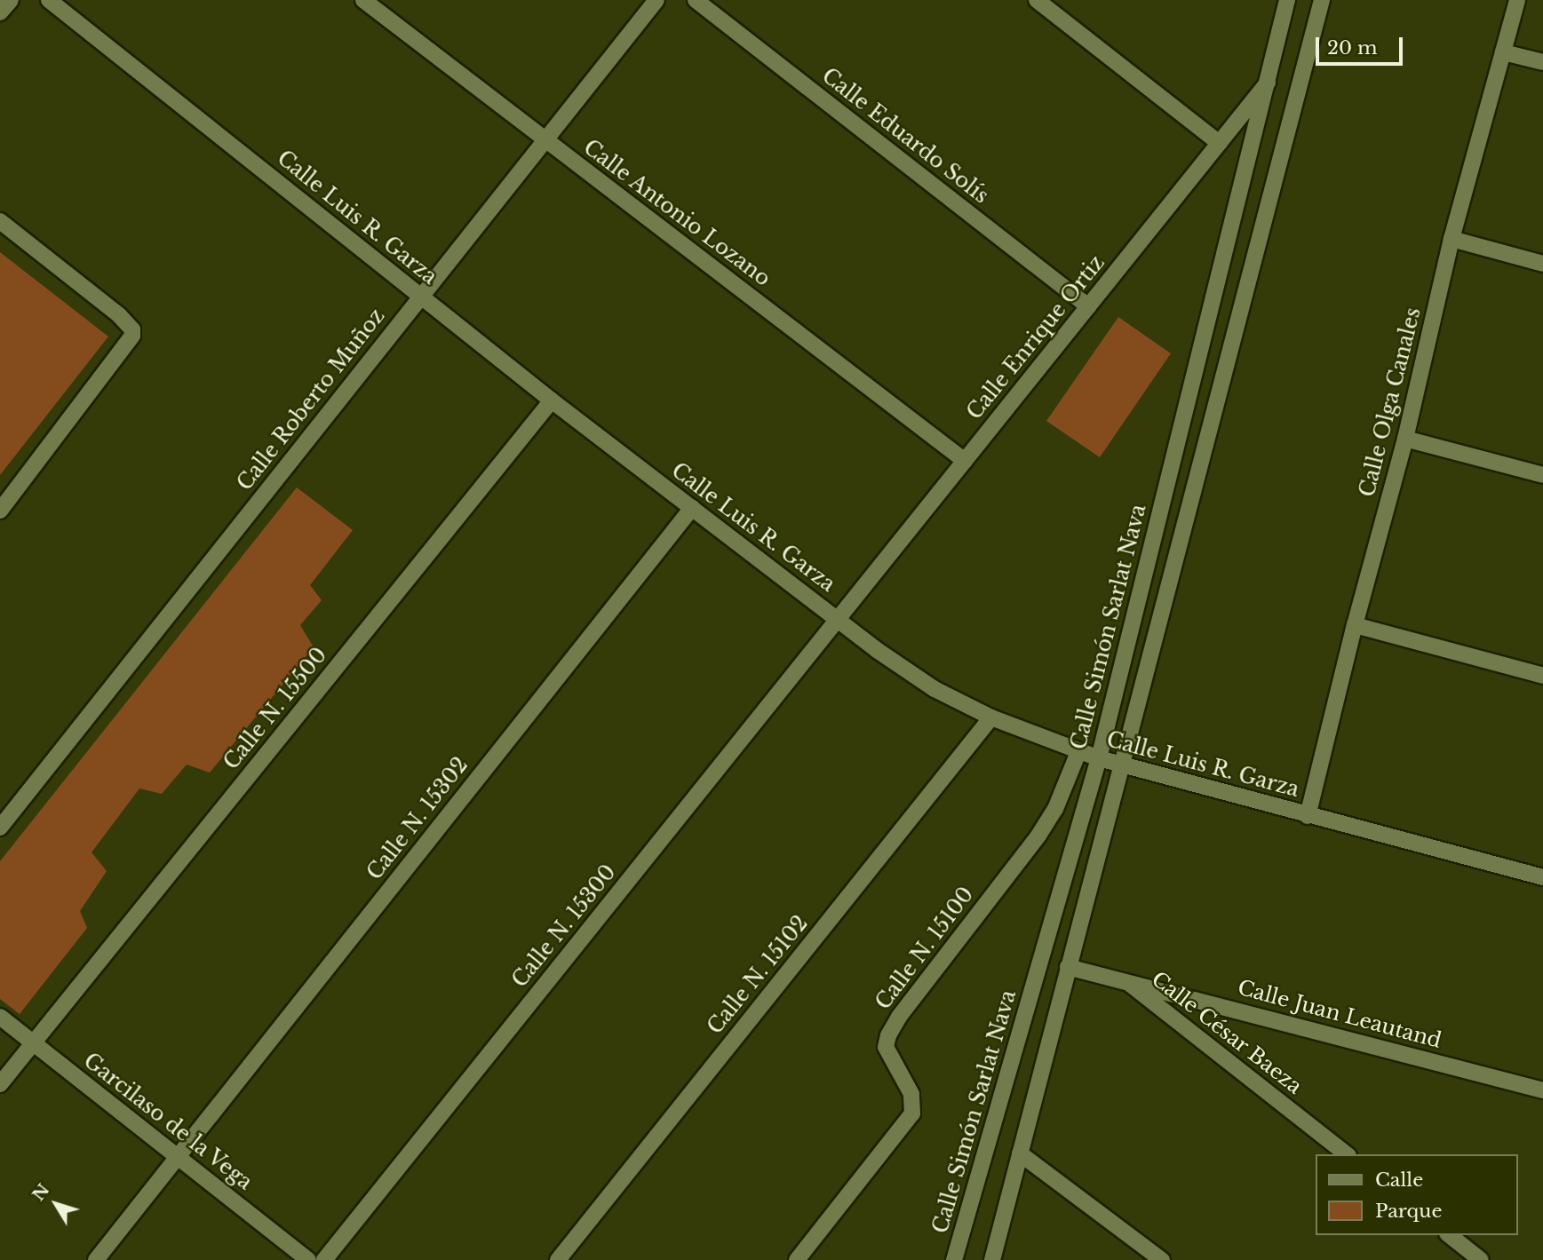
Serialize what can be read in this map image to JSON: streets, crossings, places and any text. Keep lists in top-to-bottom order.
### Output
{
  "streets": {
    "street": [
      "Calle Eduardo Solís",
      "Calle Antonio Lozano",
      "Calle Luis R. Garza",
      "Calle Enrique Ortiz",
      "Calle Roberto Muñoz",
      "Calle Olga Canales",
      "Calle Simón Sarlat Nava",
      "Calle N. 15500",
      "Calle N. 15302",
      "Calle N. 15300",
      "Calle N. 15100",
      "Calle N. 15102",
      "Calle Juan Leautand",
      "Calle César Baeza",
      "Garcilaso de la Vega"
    ]
  },
  "crossings": [
    ["Calle Eduardo Solís", "Calle Enrique Ortiz"],
    ["Calle Antonio Lozano", "Calle Enrique Ortiz"],
    ["Calle Antonio Lozano", "Calle Roberto Muñoz"],
    ["Calle Luis R. Garza", "Calle Enrique Ortiz"],
    ["Calle Luis R. Garza", "Calle Roberto Muñoz"],
    ["Calle Luis R. Garza", "Calle Olga Canales"],
    ["Calle Luis R. Garza", "Calle Simón Sarlat Nava"],
    ["Calle Luis R. Garza", "Calle N. 15500"],
    ["Calle Luis R. Garza", "Calle N. 15302"],
    ["Calle Luis R. Garza", "Calle N. 15300"],
    ["Calle Luis R. Garza", "Calle N. 15100"],
    ["Calle Luis R. Garza", "Calle N. 15102"],
    ["Calle Enrique Ortiz", "Calle Simón Sarlat Nava"],
    ["Calle Enrique Ortiz", "Calle N. 15300"],
    ["Calle N. 15500", "Garcilaso de la Vega"],
    ["Calle N. 15302", "Garcilaso de la Vega"],
    ["Calle Juan Leautand", "Calle César Baeza"]
  ],
  "legend": ["Calle", "Parque"],
  "scale_bar": "20 m",
  "north": "top left"
}
